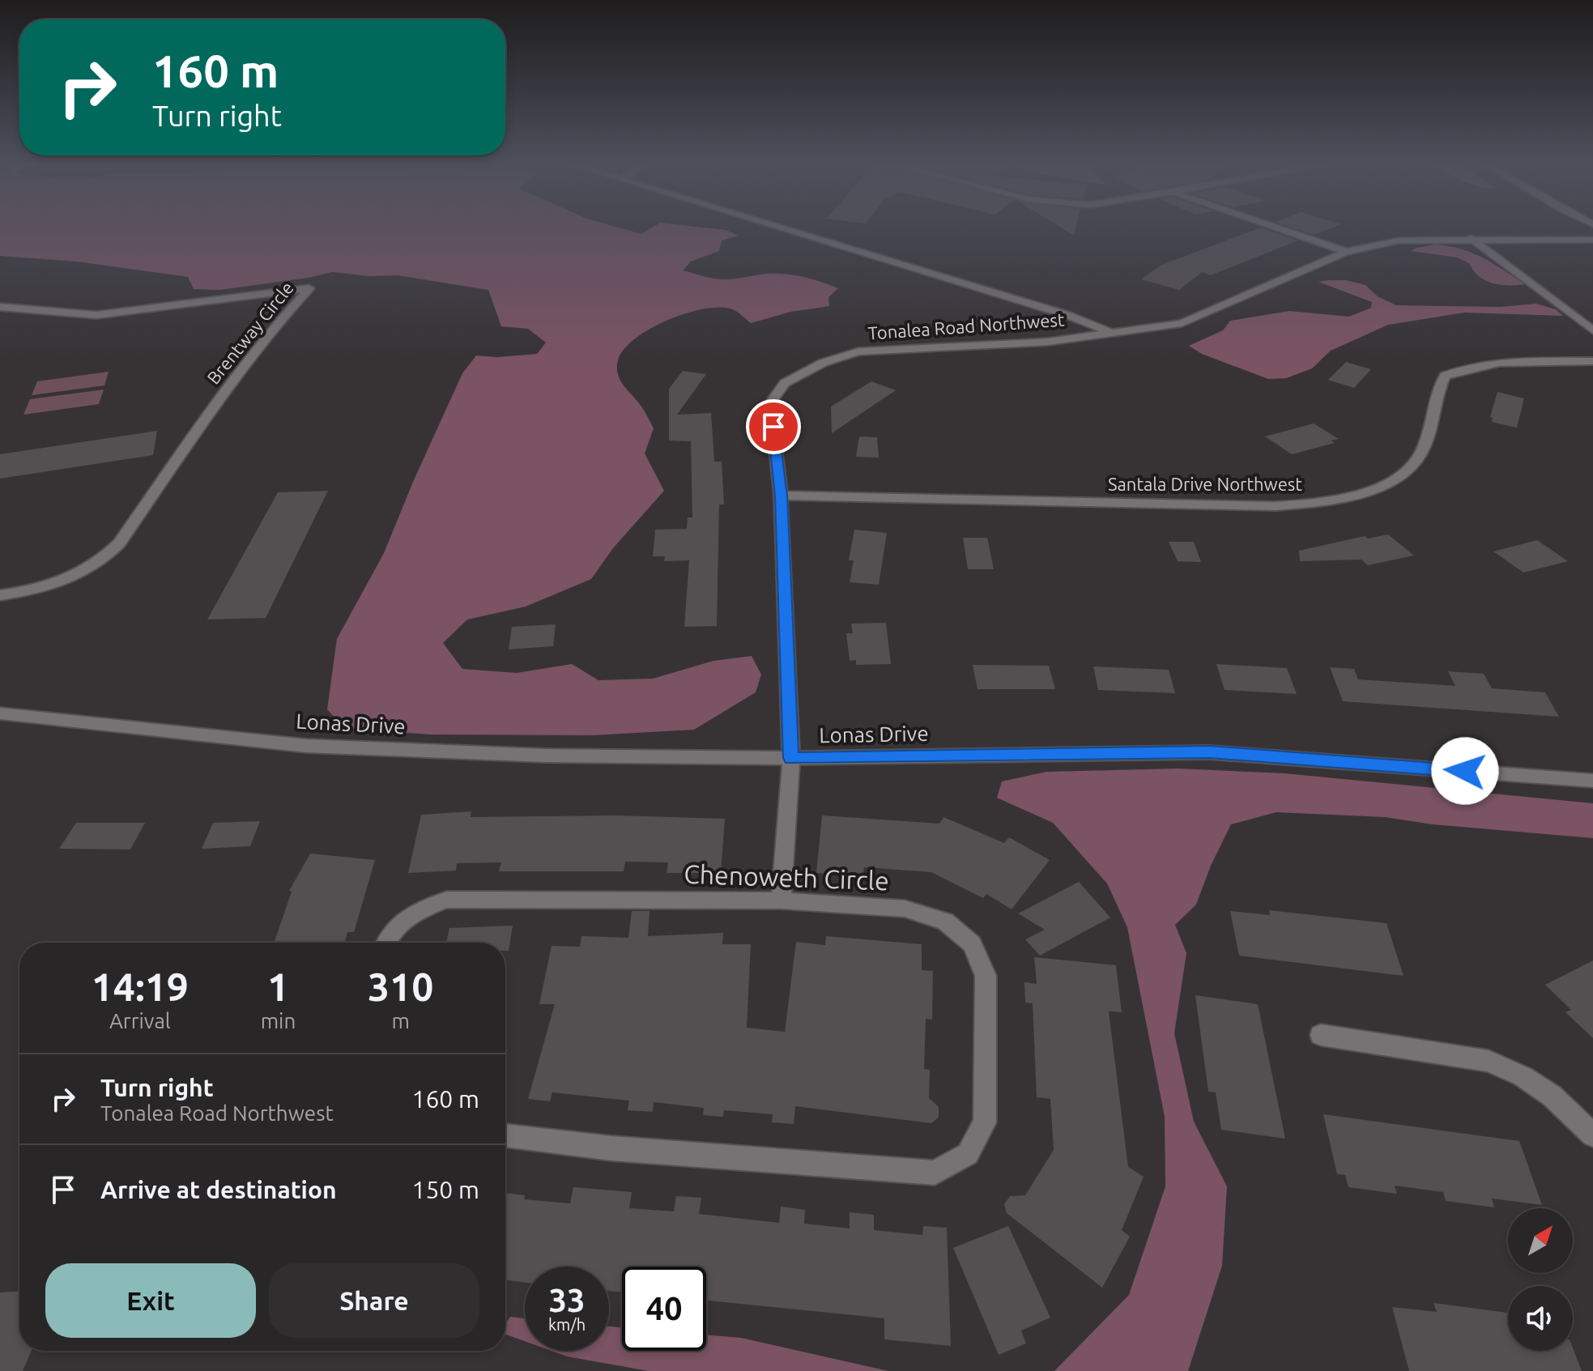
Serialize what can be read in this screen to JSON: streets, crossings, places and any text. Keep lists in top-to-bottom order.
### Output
{
  "streets": {
    "street": [
      "Tonalea Road Northwest",
      "Brentway Circle",
      "Santala Drive Northwest",
      "Lonas Drive",
      "Chenoweth Circle"
    ]
  },
  "crossings": [
    ["Tonalea Road Northwest", "Santala Drive Northwest"],
    ["Tonalea Road Northwest", "Lonas Drive"],
    ["Tonalea Road Northwest", "Chenoweth Circle"]
  ],
  "north": "top right",
  "page": {
    "turn": ["160 m", "Turn right"],
    "eta": [
      "14:19",
      "Arrival",
      "1",
      "min",
      "310",
      "m"
    ],
    "list": [
      {
        "name": "Turn right",
        "note": "Tonalea Road Northwest",
        "value": "160 m"
      },
      {
        "name": "Arrive at destination",
        "value": "150 m"
      }
    ],
    "buttons": ["Exit", "Share"],
    "speed": "33 km/h",
    "limit": "40"
  }
}
